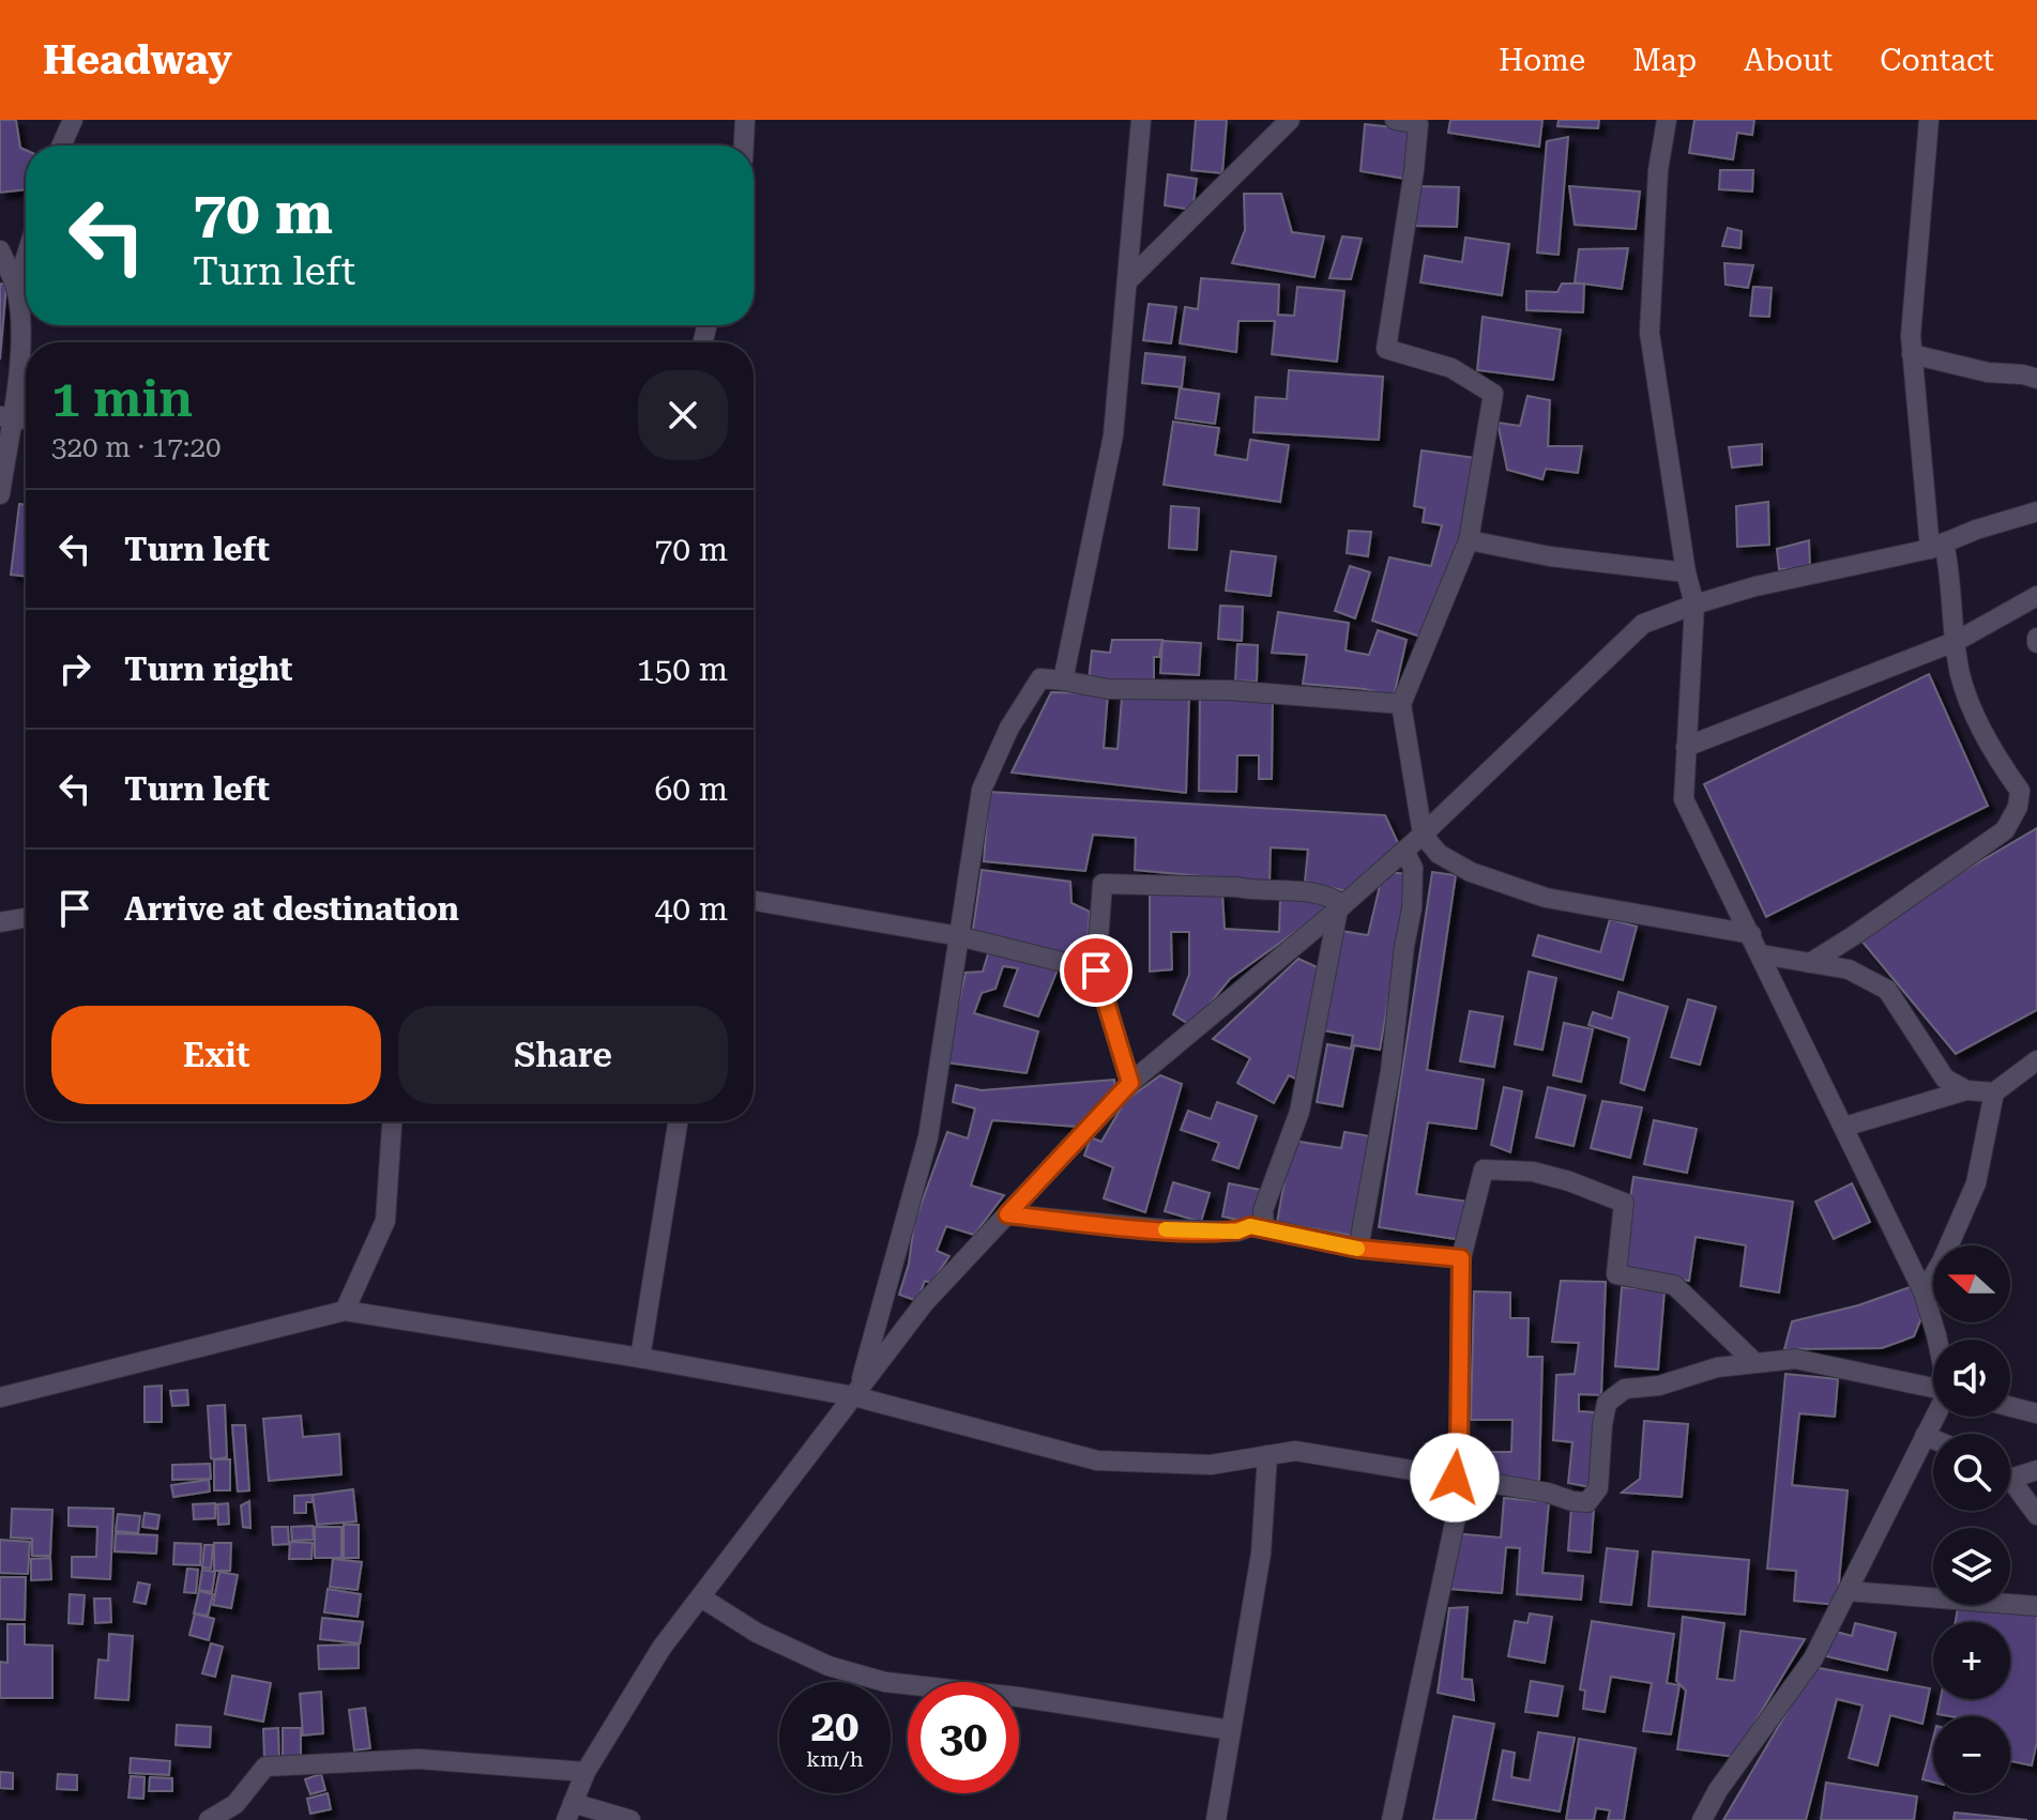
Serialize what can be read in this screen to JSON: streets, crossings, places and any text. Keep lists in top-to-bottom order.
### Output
{
  "north": "left",
  "page": {
    "header": "Headway",
    "nav": [
      "Home",
      "Map",
      "About",
      "Contact"
    ],
    "turn": ["70 m", "Turn left"],
    "heading": ["1 min", "320 m · 17:20"],
    "list": [
      {
        "name": "Turn left",
        "value": "70 m"
      },
      {
        "name": "Turn right",
        "value": "150 m"
      },
      {
        "name": "Turn left",
        "value": "60 m"
      },
      {
        "name": "Arrive at destination",
        "value": "40 m"
      }
    ],
    "buttons": ["Exit", "Share"],
    "map_buttons": ["+", "−"],
    "speed": "20 km/h",
    "limit": "30"
  }
}
